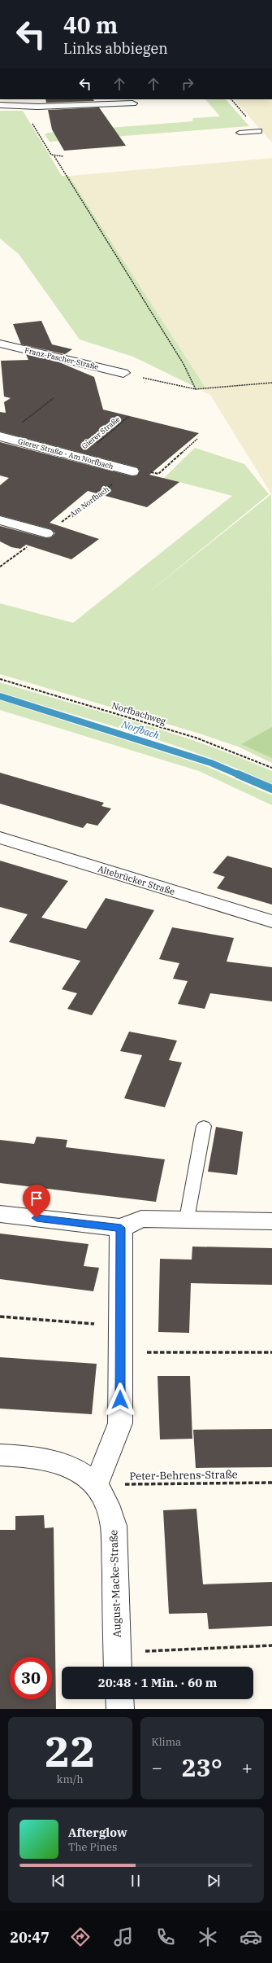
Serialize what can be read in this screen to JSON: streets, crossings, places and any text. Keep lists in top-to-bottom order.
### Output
{
  "streets": {
    "street": [
      "Franz-Pascher-Straße",
      "Gierer Straße - Am Norfbach",
      "Altebrücker Straße",
      "August-Macke-Straße"
    ],
    "path": [
      "Gierer Straße",
      "Am Norfbach",
      "Norfbachweg",
      "Peter-Behrens-Straße"
    ]
  },
  "crossings": [
    ["Gierer Straße", "Gierer Straße - Am Norfbach"],
    ["Gierer Straße - Am Norfbach", "Am Norfbach"],
    ["Peter-Behrens-Straße", "August-Macke-Straße"]
  ],
  "water": ["Norfbach"],
  "page": {
    "turn": ["40 m", "Links abbiegen"],
    "limit": "30",
    "trip": "20:48 · 1 Min. · 60 m",
    "tile": [
      ["22", "km/h"],
      "Klima"
    ],
    "heat": ["−", "23°", "+"],
    "song": ["Afterglow", "The Pines"],
    "tabs": "20:47"
  }
}
